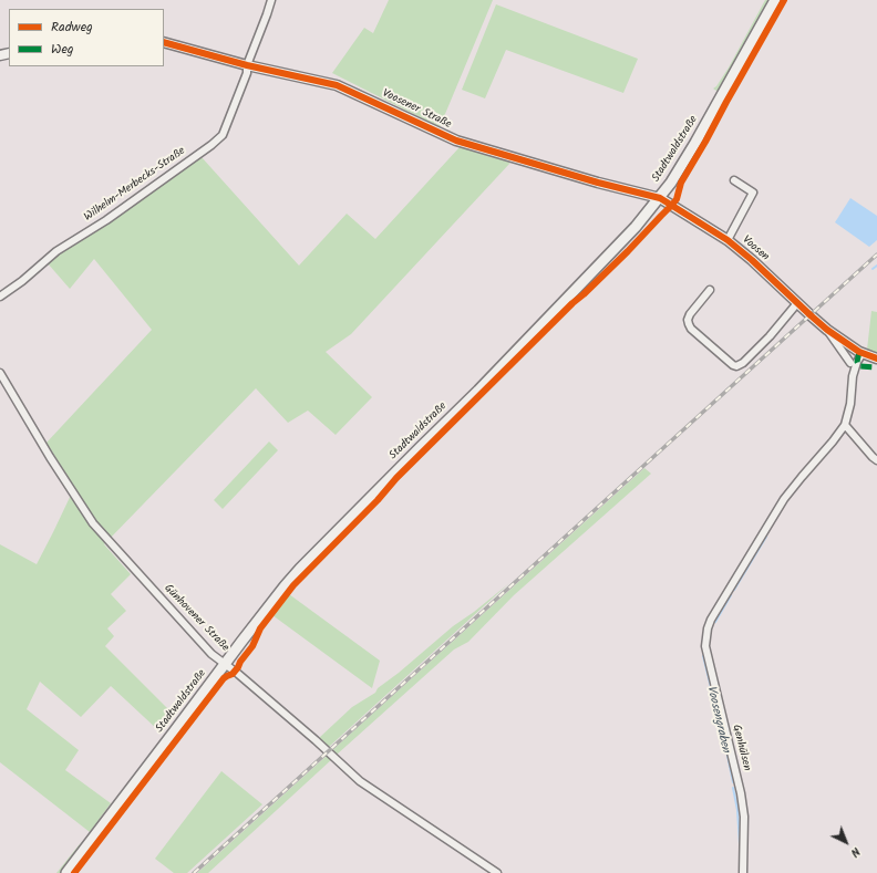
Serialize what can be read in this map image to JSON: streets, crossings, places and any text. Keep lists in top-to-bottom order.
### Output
{
  "streets": {
    "main road": ["Stadtwaldstraße"],
    "street": [
      "Voosener Straße",
      "Wilhelm-Merbecks-Straße",
      "Voosen",
      "Günhovener Straße",
      "Genhülsen"
    ]
  },
  "crossings": [
    ["Voosener Straße", "Stadtwaldstraße"],
    ["Voosener Straße", "Wilhelm-Merbecks-Straße"],
    ["Voosener Straße", "Voosen"],
    ["Stadtwaldstraße", "Voosen"],
    ["Stadtwaldstraße", "Günhovener Straße"]
  ],
  "water": ["Voosengraben"],
  "legend": ["Radweg", "Weg"],
  "north": "bottom right"
}
